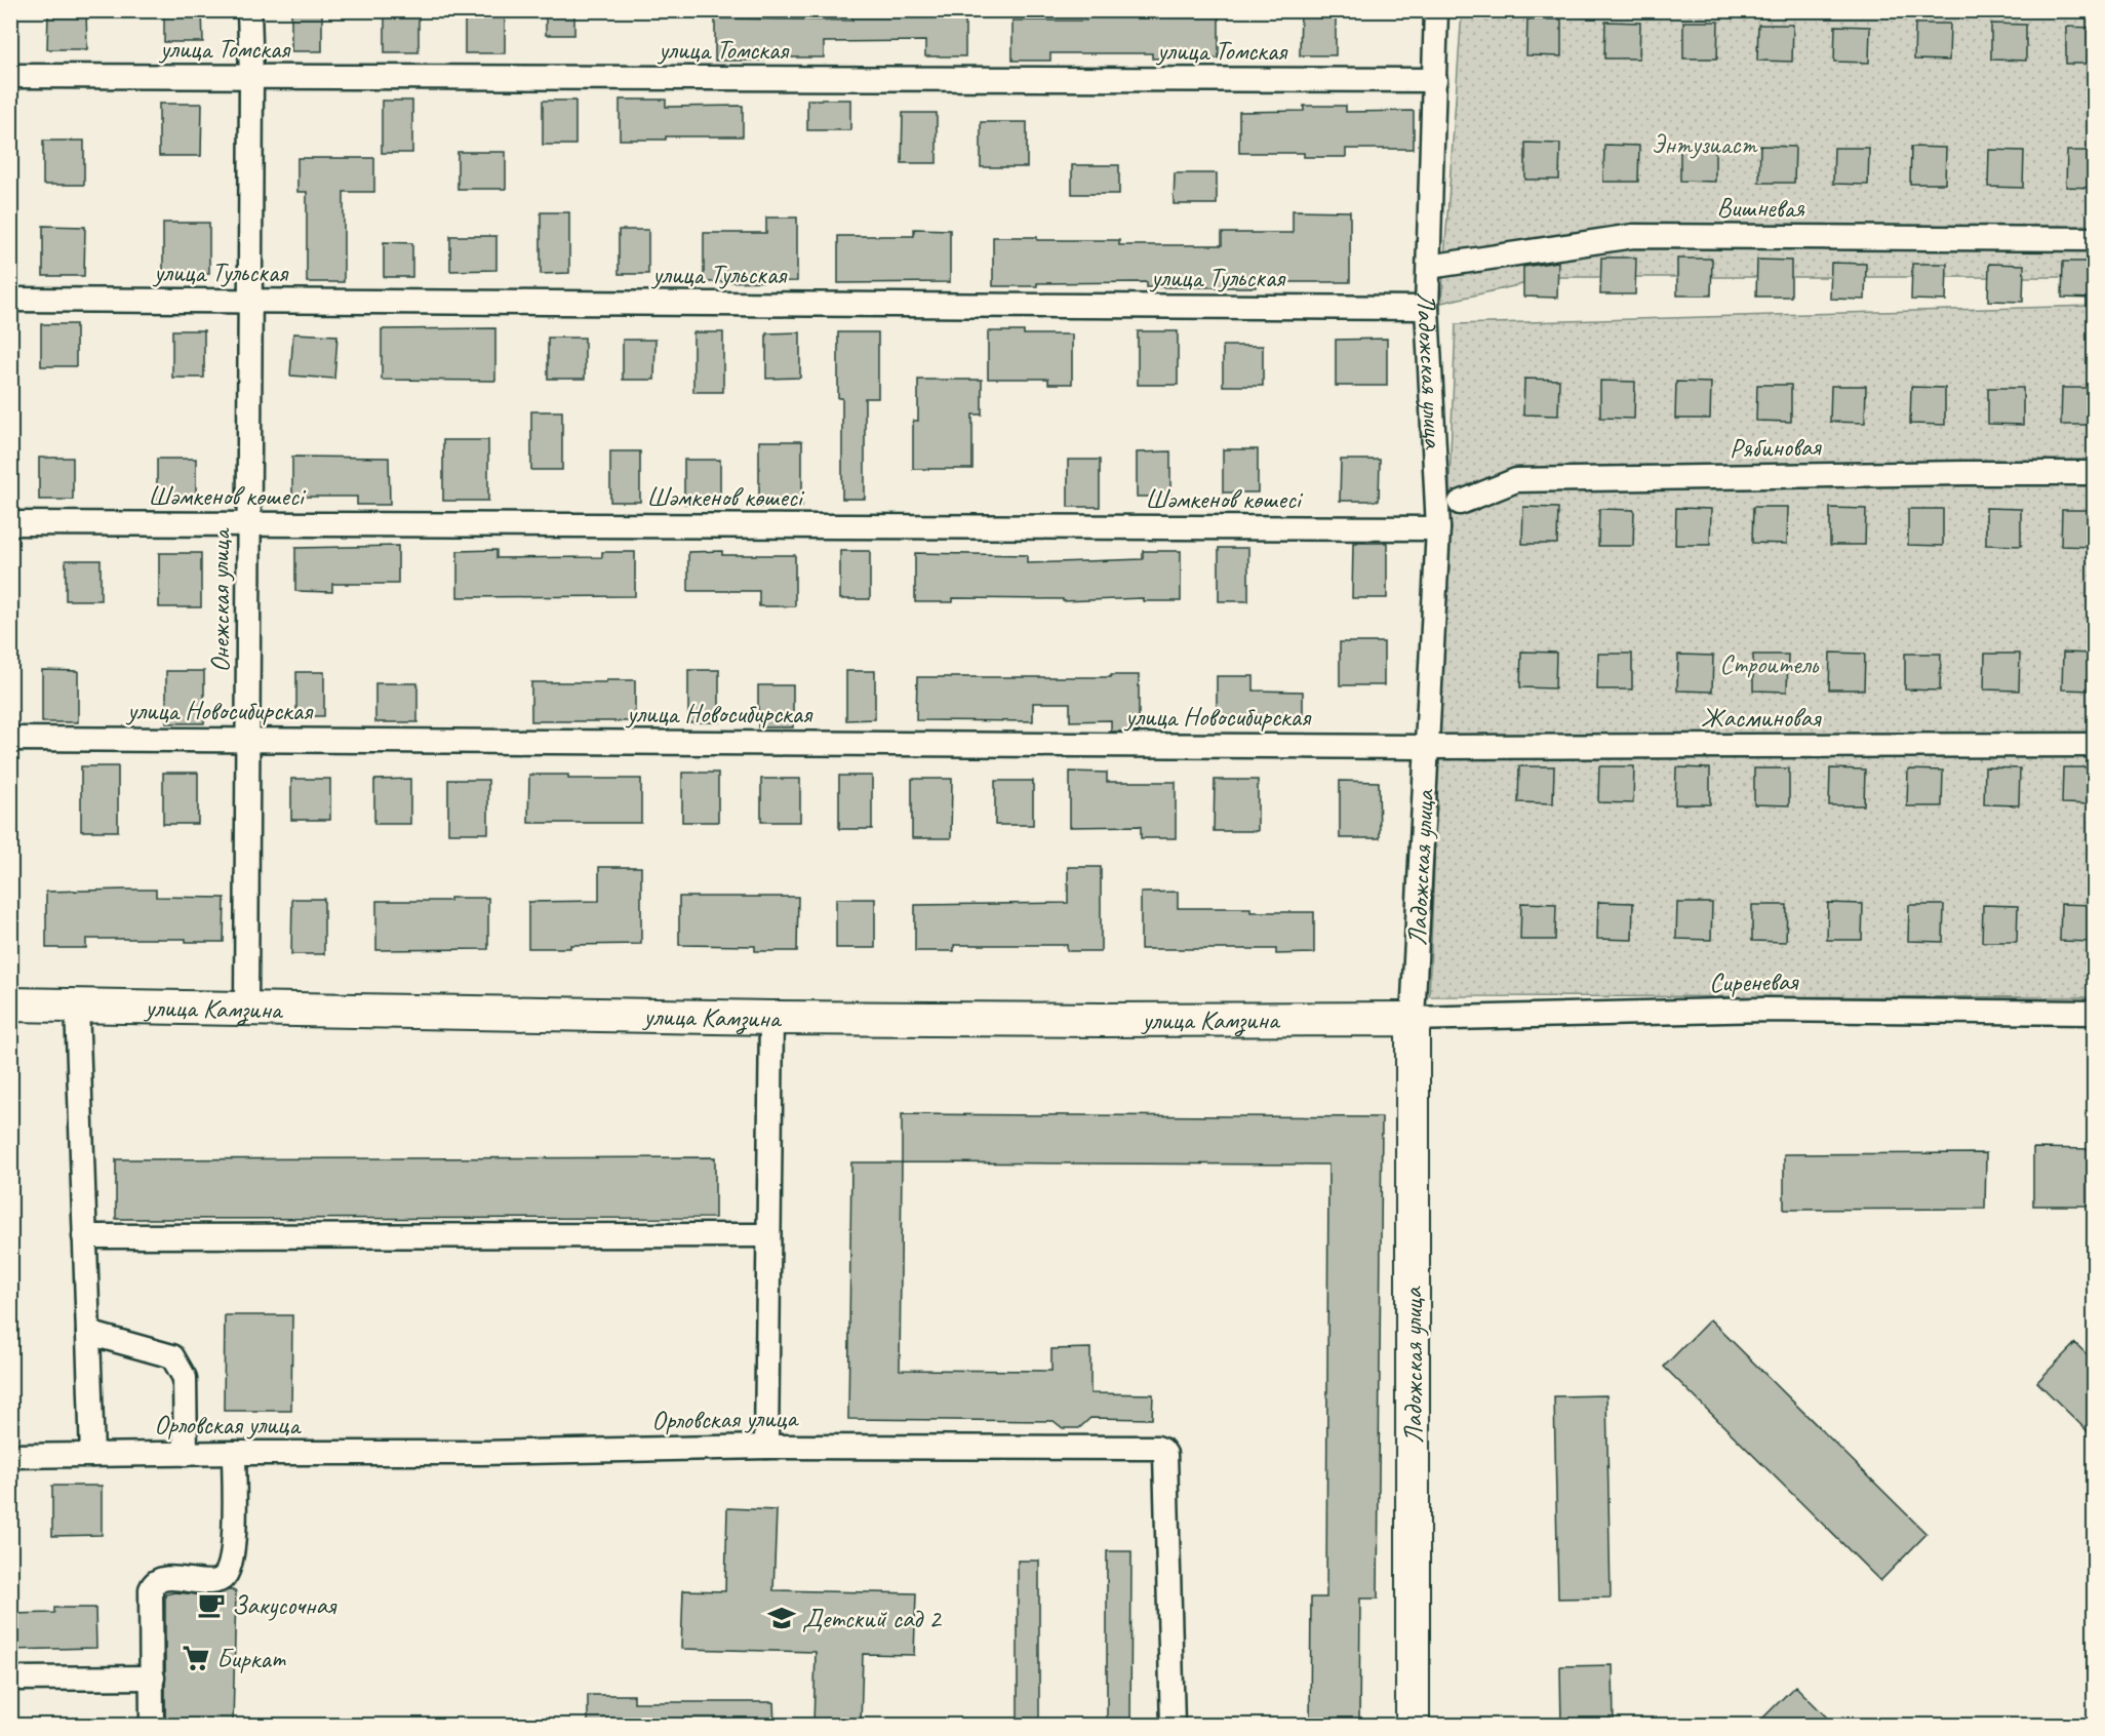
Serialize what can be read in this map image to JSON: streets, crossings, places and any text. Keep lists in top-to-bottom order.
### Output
{
  "streets": {
    "main road": ["Ладожская улица", "улица Камзина"],
    "street": [
      "улица Томская",
      "Вишневая",
      "улица Тульская",
      "Рябиновая",
      "Шәмкенов көшесі",
      "Онежская улица",
      "улица Новосибирская",
      "Жасминовая",
      "Сиреневая",
      "Орловская улица"
    ]
  },
  "crossings": [
    ["улица Томская", "Ладожская улица"],
    ["улица Томская", "Онежская улица"],
    ["Вишневая", "Ладожская улица"],
    ["улица Тульская", "Ладожская улица"],
    ["улица Тульская", "Онежская улица"],
    ["Ладожская улица", "Шәмкенов көшесі"],
    ["Ладожская улица", "улица Новосибирская"],
    ["Ладожская улица", "Жасминовая"],
    ["Ладожская улица", "Сиреневая"],
    ["Ладожская улица", "улица Камзина"],
    ["Шәмкенов көшесі", "Онежская улица"],
    ["Онежская улица", "улица Новосибирская"],
    ["Онежская улица", "улица Камзина"],
    ["улица Новосибирская", "Жасминовая"],
    ["Сиреневая", "улица Камзина"]
  ],
  "parks": ["Энтузиаст", "Строитель"],
  "places": {
    "cafe": ["Закусочная"],
    "school or university": ["Детский сад 2"],
    "supermarket": ["Биркат"]
  }
}
